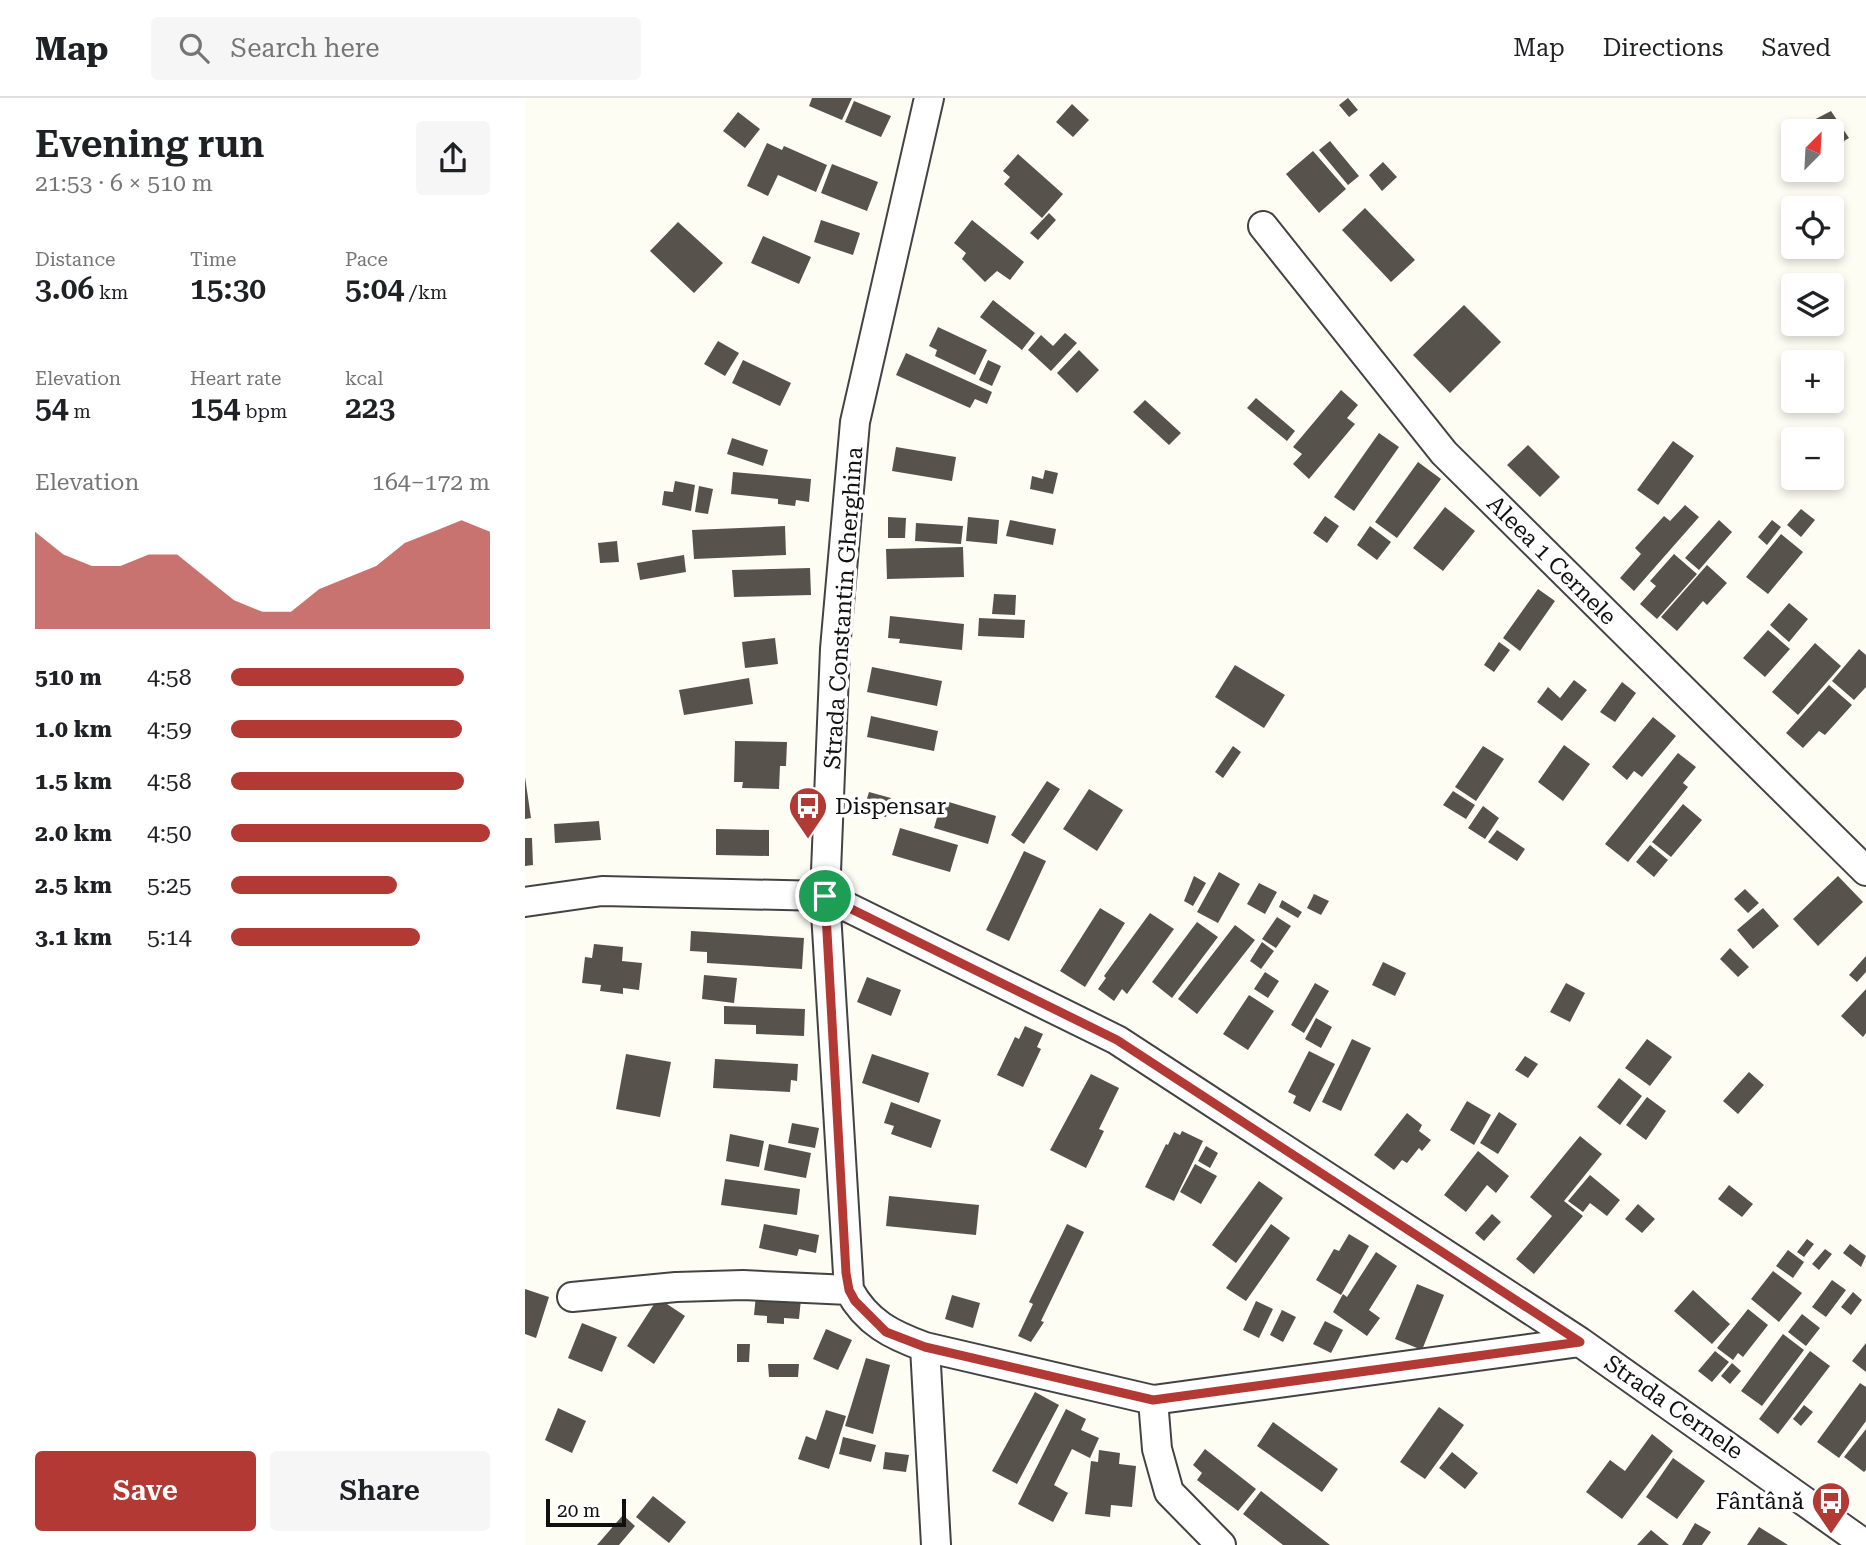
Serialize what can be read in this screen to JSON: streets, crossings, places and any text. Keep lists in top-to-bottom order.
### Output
{
  "streets": {
    "street": ["Aleea 1 Cernele", "Strada Constantin Gherghina", "Strada Cernele"]
  },
  "crossings": [
    ["Strada Constantin Gherghina", "Strada Cernele"]
  ],
  "places": {
    "bus stop": ["Dispensar", "Fântână"]
  },
  "scale_bar": "20 m",
  "north": "top right",
  "page": {
    "header": "Map",
    "search": "Search here",
    "nav": ["Map", "Directions", "Saved"],
    "heading": ["Evening run", "21:53 · 6 × 510 m"],
    "map_buttons": ["+", "−"],
    "stats": [
      ["Distance", "3.06 km"],
      ["Time", "15:30"],
      ["Pace", "5:04 /km"],
      ["Elevation", "54 m"],
      ["Heart rate", "154 bpm"],
      ["kcal", "223"]
    ],
    "chart": ["Elevation", "164–172 m"],
    "list": [
      {
        "name": "510 m",
        "note": "4:58"
      },
      {
        "name": "1.0 km",
        "note": "4:59"
      },
      {
        "name": "1.5 km",
        "note": "4:58"
      },
      {
        "name": "2.0 km",
        "note": "4:50"
      },
      {
        "name": "2.5 km",
        "note": "5:25"
      },
      {
        "name": "3.1 km",
        "note": "5:14"
      }
    ],
    "buttons": ["Save", "Share"],
    "scale": "20 m"
  }
}
